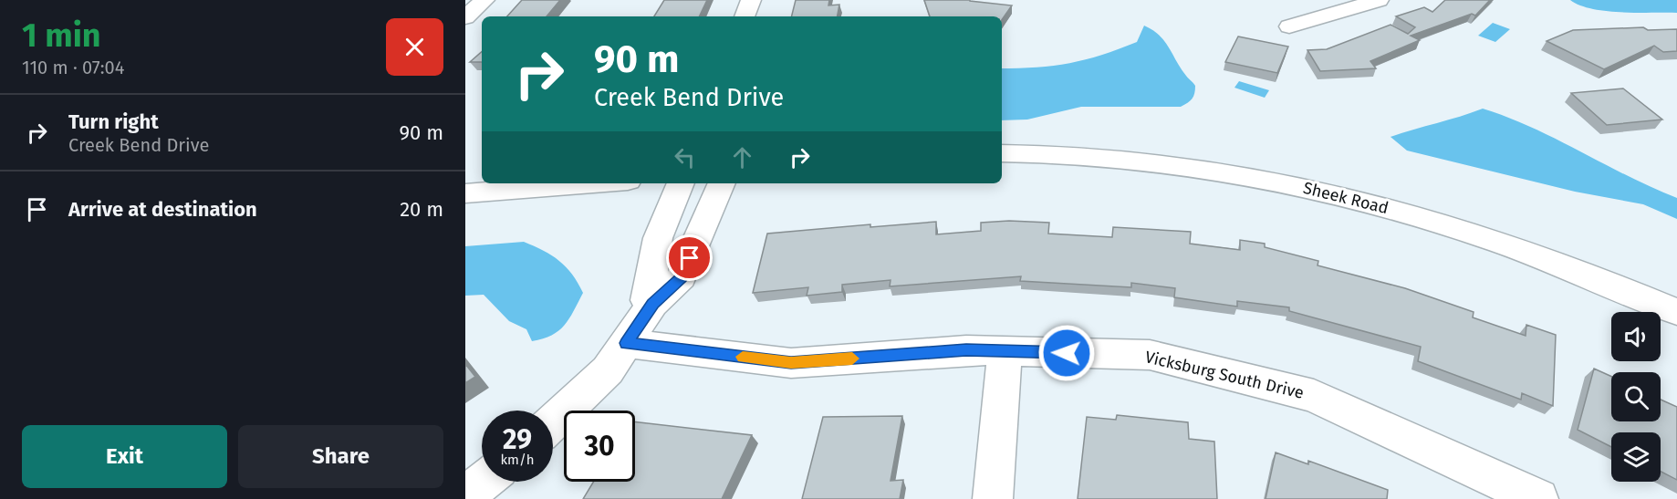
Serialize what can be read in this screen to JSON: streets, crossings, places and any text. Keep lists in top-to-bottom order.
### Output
{
  "streets": {
    "street": ["Sheek Road", "Vicksburg South Drive"]
  },
  "page": {
    "heading": ["1 min", "110 m · 07:04"],
    "turn": ["90 m", "Creek Bend Drive"],
    "list": [
      {
        "name": "Turn right",
        "note": "Creek Bend Drive",
        "value": "90 m"
      },
      {
        "name": "Arrive at destination",
        "value": "20 m"
      }
    ],
    "speed": "29 km/h",
    "limit": "30",
    "buttons": ["Exit", "Share"]
  }
}
